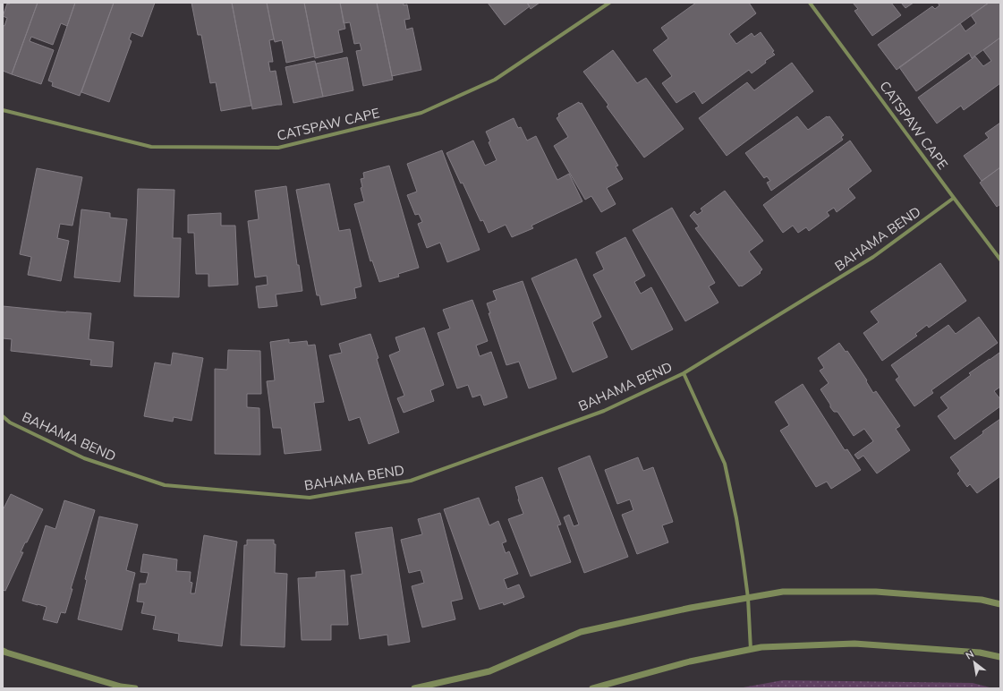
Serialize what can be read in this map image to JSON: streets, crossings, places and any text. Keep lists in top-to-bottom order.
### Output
{
  "streets": {
    "street": ["CATSPAW CAPE", "BAHAMA BEND"]
  },
  "crossings": [
    ["CATSPAW CAPE", "BAHAMA BEND"]
  ],
  "north": "top left"
}
